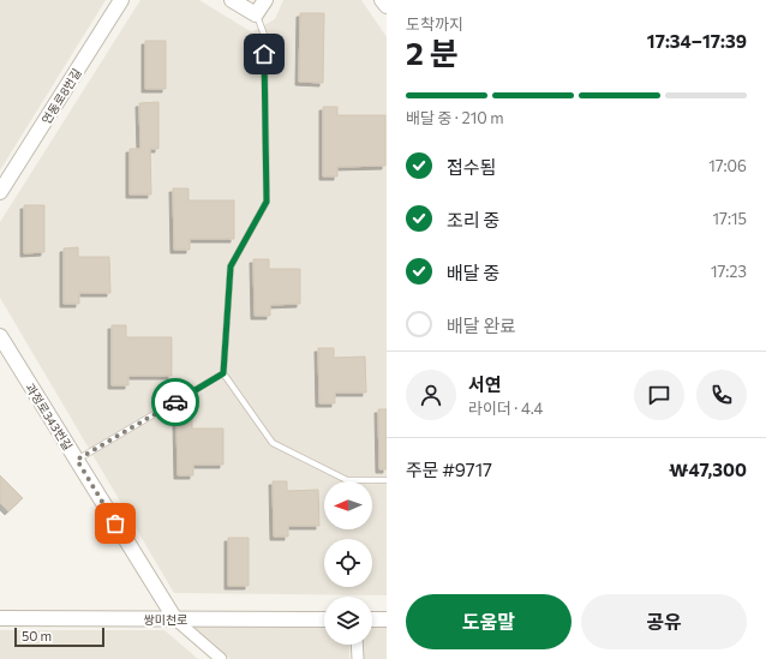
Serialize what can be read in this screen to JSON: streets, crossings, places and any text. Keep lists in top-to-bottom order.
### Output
{
  "streets": {
    "street": ["연동로8번길", "과정로343번길", "쌍미천로"]
  },
  "crossings": [
    ["과정로343번길", "쌍미천로"]
  ],
  "scale_bar": "50 m",
  "north": "left",
  "page": {
    "heading": ["2 분", "도착까지", "17:34–17:39"],
    "panel": [
      "서연",
      "라이더 · 4.4",
      "주문 #9717",
      "₩47,300"
    ],
    "bar": "배달 중 · 210 m",
    "list": [
      ["접수됨", "17:06"],
      ["조리 중", "17:15"],
      ["배달 중", "17:23"],
      "배달 완료"
    ],
    "buttons": ["도움말", "공유"],
    "scale": "50 m"
  }
}
